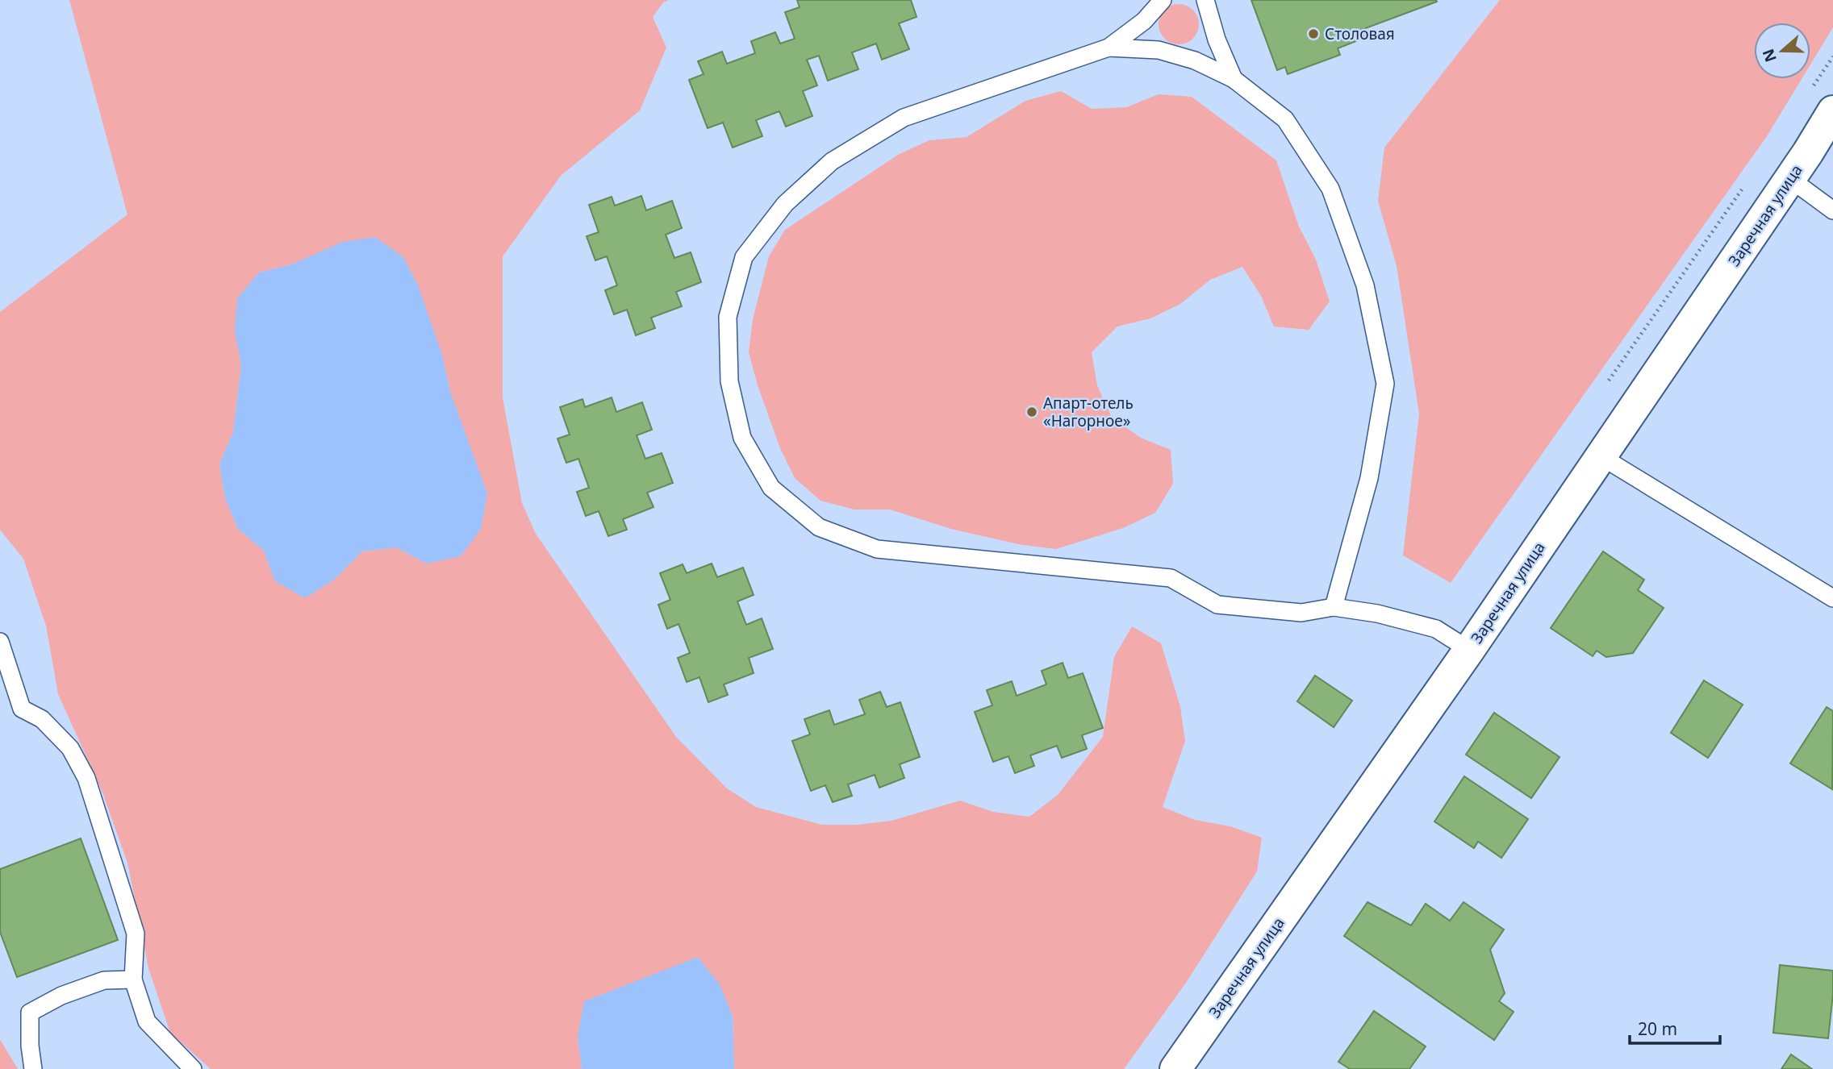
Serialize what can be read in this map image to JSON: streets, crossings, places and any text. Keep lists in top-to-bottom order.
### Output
{
  "streets": {
    "main road": ["Заречная улица"]
  },
  "places": ["Столовая", "Апарт-отель «Нагорное»"],
  "scale_bar": "20 m",
  "north": "left"
}
